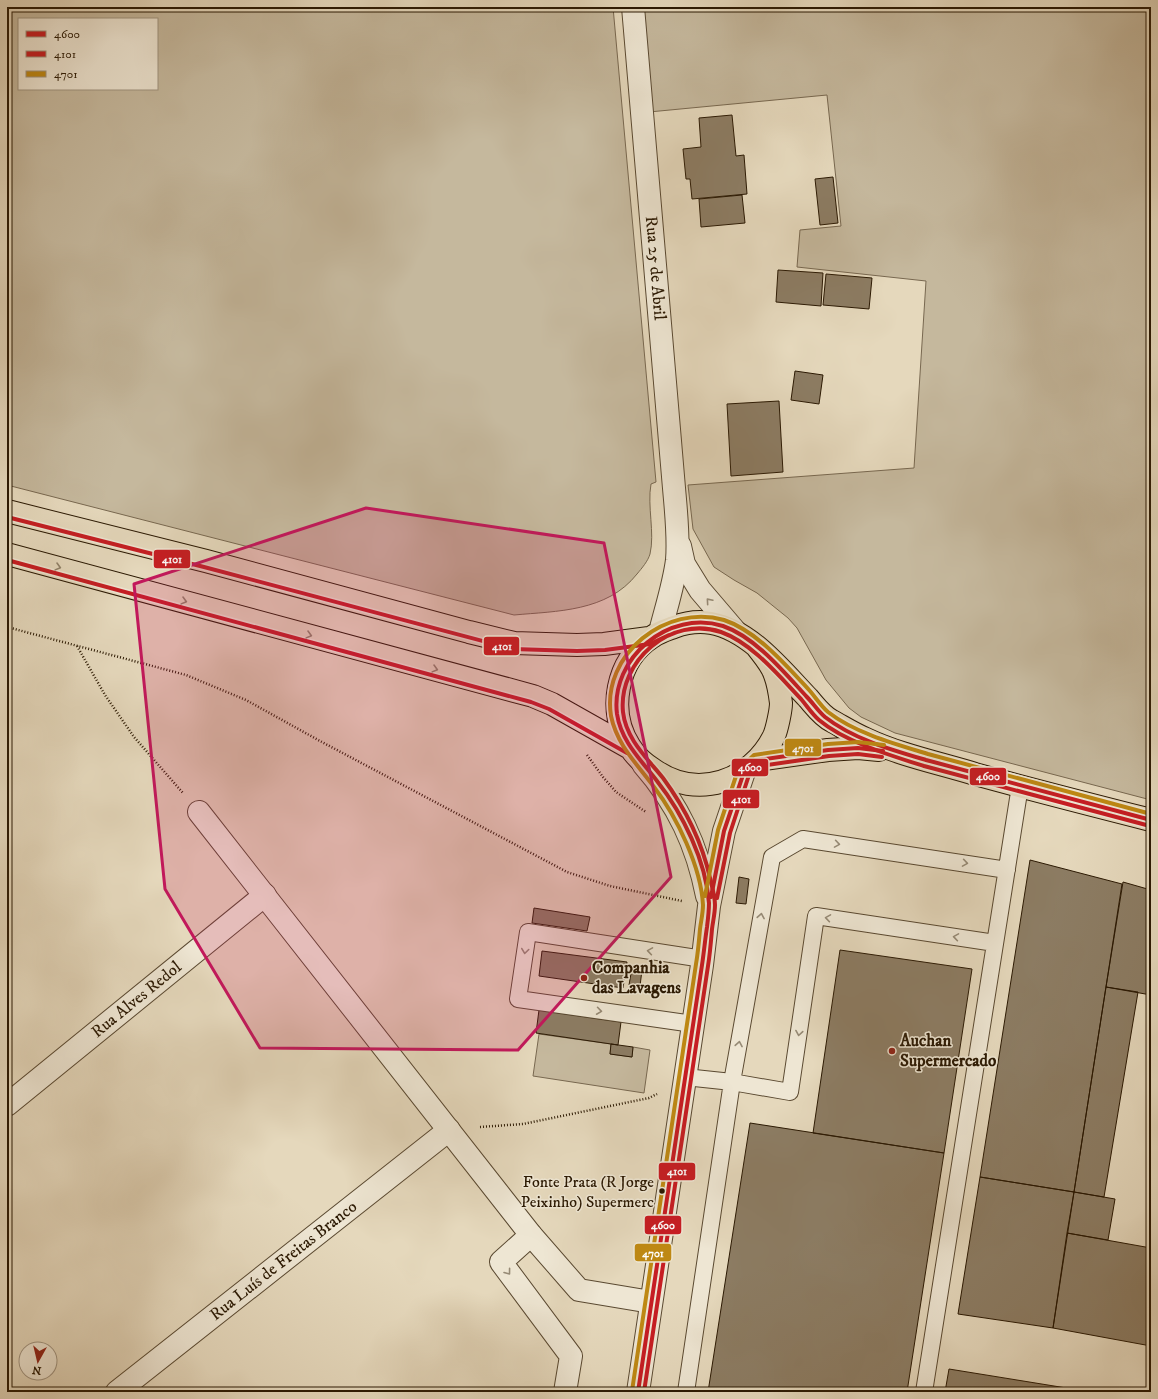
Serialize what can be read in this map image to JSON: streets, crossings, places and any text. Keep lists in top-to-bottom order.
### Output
{
  "streets": {
    "street": ["Rua 25 de Abril", "Rua Alves Redol", "Rua Luís de Freitas Branco"]
  },
  "places": ["Companhia das Lavagens", "Auchan Supermercado", "Fonte Prata (R Jorge Peixinho) Supermerc"],
  "lines": ["transit line 4101", "transit line 4701", "transit line 4600"],
  "legend": ["4600", "4101", "4701"],
  "north": "bottom"
}
